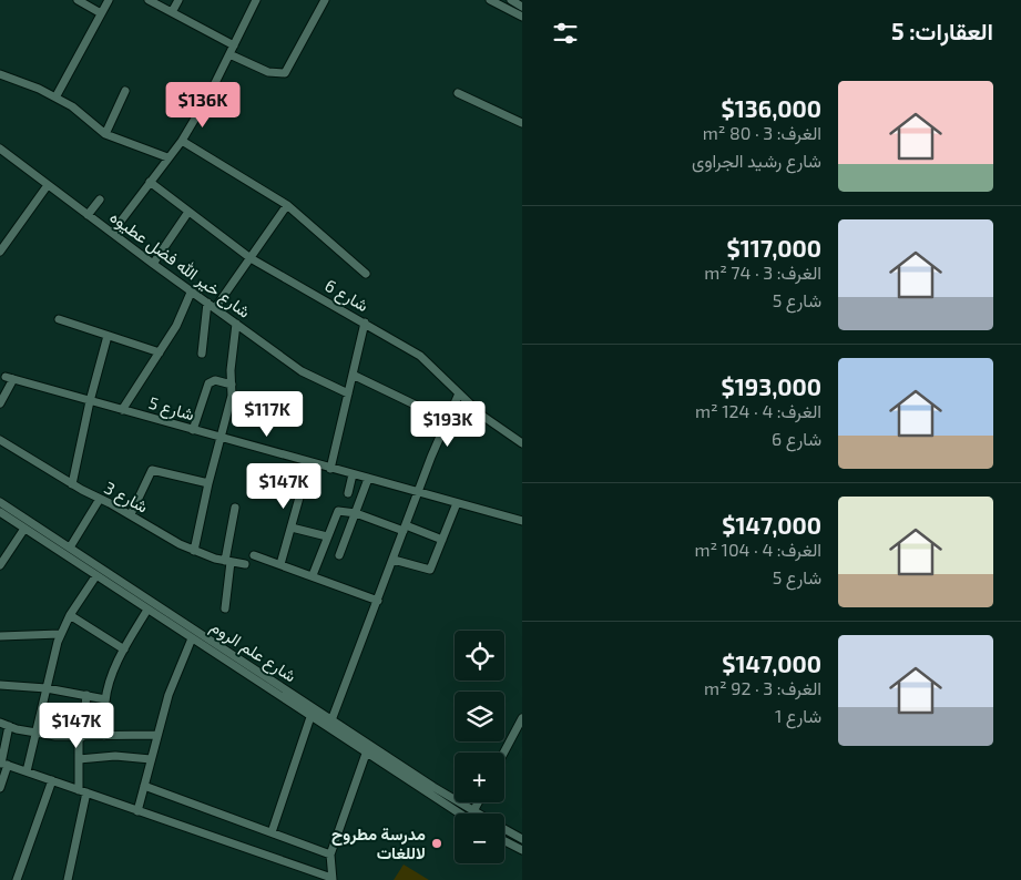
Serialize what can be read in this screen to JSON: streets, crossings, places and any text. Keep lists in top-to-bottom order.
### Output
{
  "streets": {
    "street": [
      "شارع خير الله فضل عطيوه",
      "شارع 6",
      "شارع 5",
      "شارع 3",
      "شارع علم الروم"
    ]
  },
  "places": ["مدرسة مطروح لاللغات"],
  "page": {
    "heading": "العقارات: 5",
    "list": [
      {
        "name": "$136,000",
        "note": "الغرف: 3 · 80 m² · شارع رشيد الجراوى"
      },
      {
        "name": "$117,000",
        "note": "الغرف: 3 · 74 m² · شارع 5"
      },
      {
        "name": "$193,000",
        "note": "الغرف: 4 · 124 m² · شارع 6"
      },
      {
        "name": "$147,000",
        "note": "الغرف: 4 · 104 m² · شارع 5"
      },
      {
        "name": "$147,000",
        "note": "الغرف: 3 · 92 m² · شارع 1"
      }
    ],
    "price": [
      "$136K",
      "$117K",
      "$193K",
      "$147K",
      "$147K"
    ],
    "map_buttons": ["+", "−"]
  }
}
